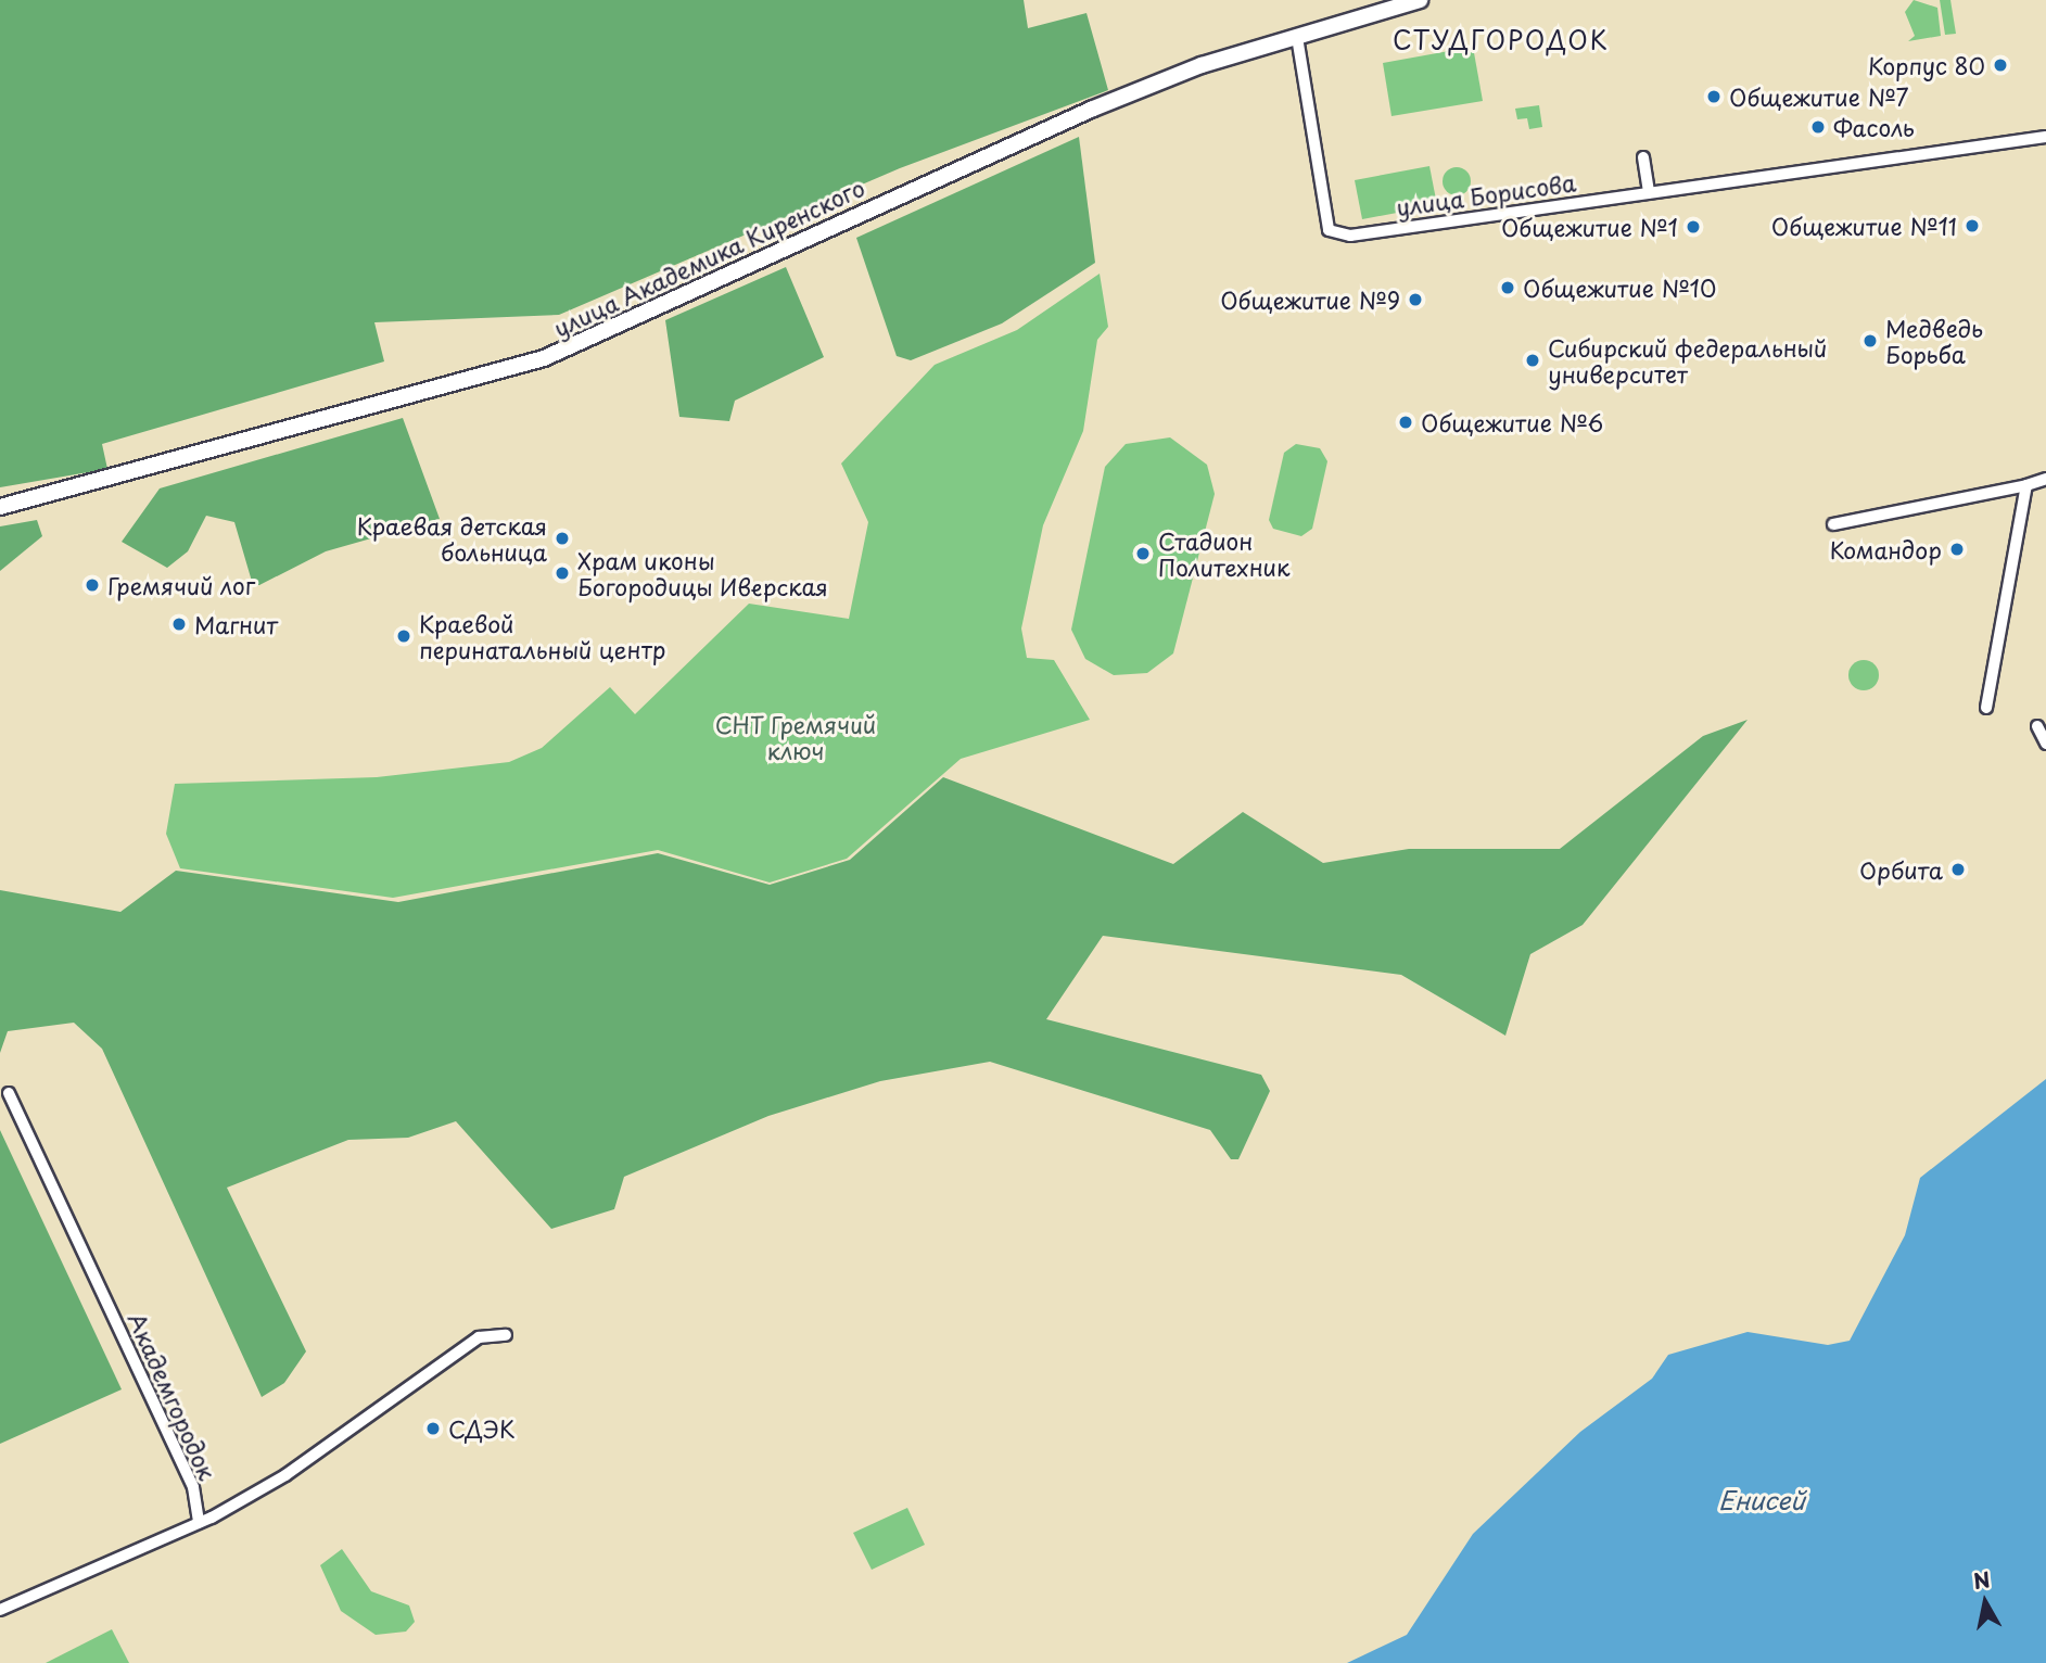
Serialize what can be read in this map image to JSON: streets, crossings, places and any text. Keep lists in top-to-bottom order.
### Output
{
  "streets": {
    "main road": ["улица Академика Киренского"],
    "street": ["улица Борисова", "Академгородок"]
  },
  "crossings": [
    ["улица Борисова", "улица Академика Киренского"]
  ],
  "districts": ["СТУДГОРОДОК"],
  "water": ["Енисей"],
  "parks": ["СНТ Гремячий ключ"],
  "places": [
    "Корпус 80",
    "Общежитие №7",
    "Фасоль",
    "Общежитие №11",
    "Общежитие №1",
    "Общежитие №10",
    "Общежитие №9",
    "Медведь Борьба",
    "Сибирский федеральный университет",
    "Общежитие №6",
    "Краевая детская больница",
    "Командор",
    "Стадион Политехник",
    "Храм иконы Богородицы Иверская",
    "Гремячий лог",
    "Магнит",
    "Краевой перинатальный центр",
    "Орбита",
    "СДЭК"
  ],
  "north": "top"
}
